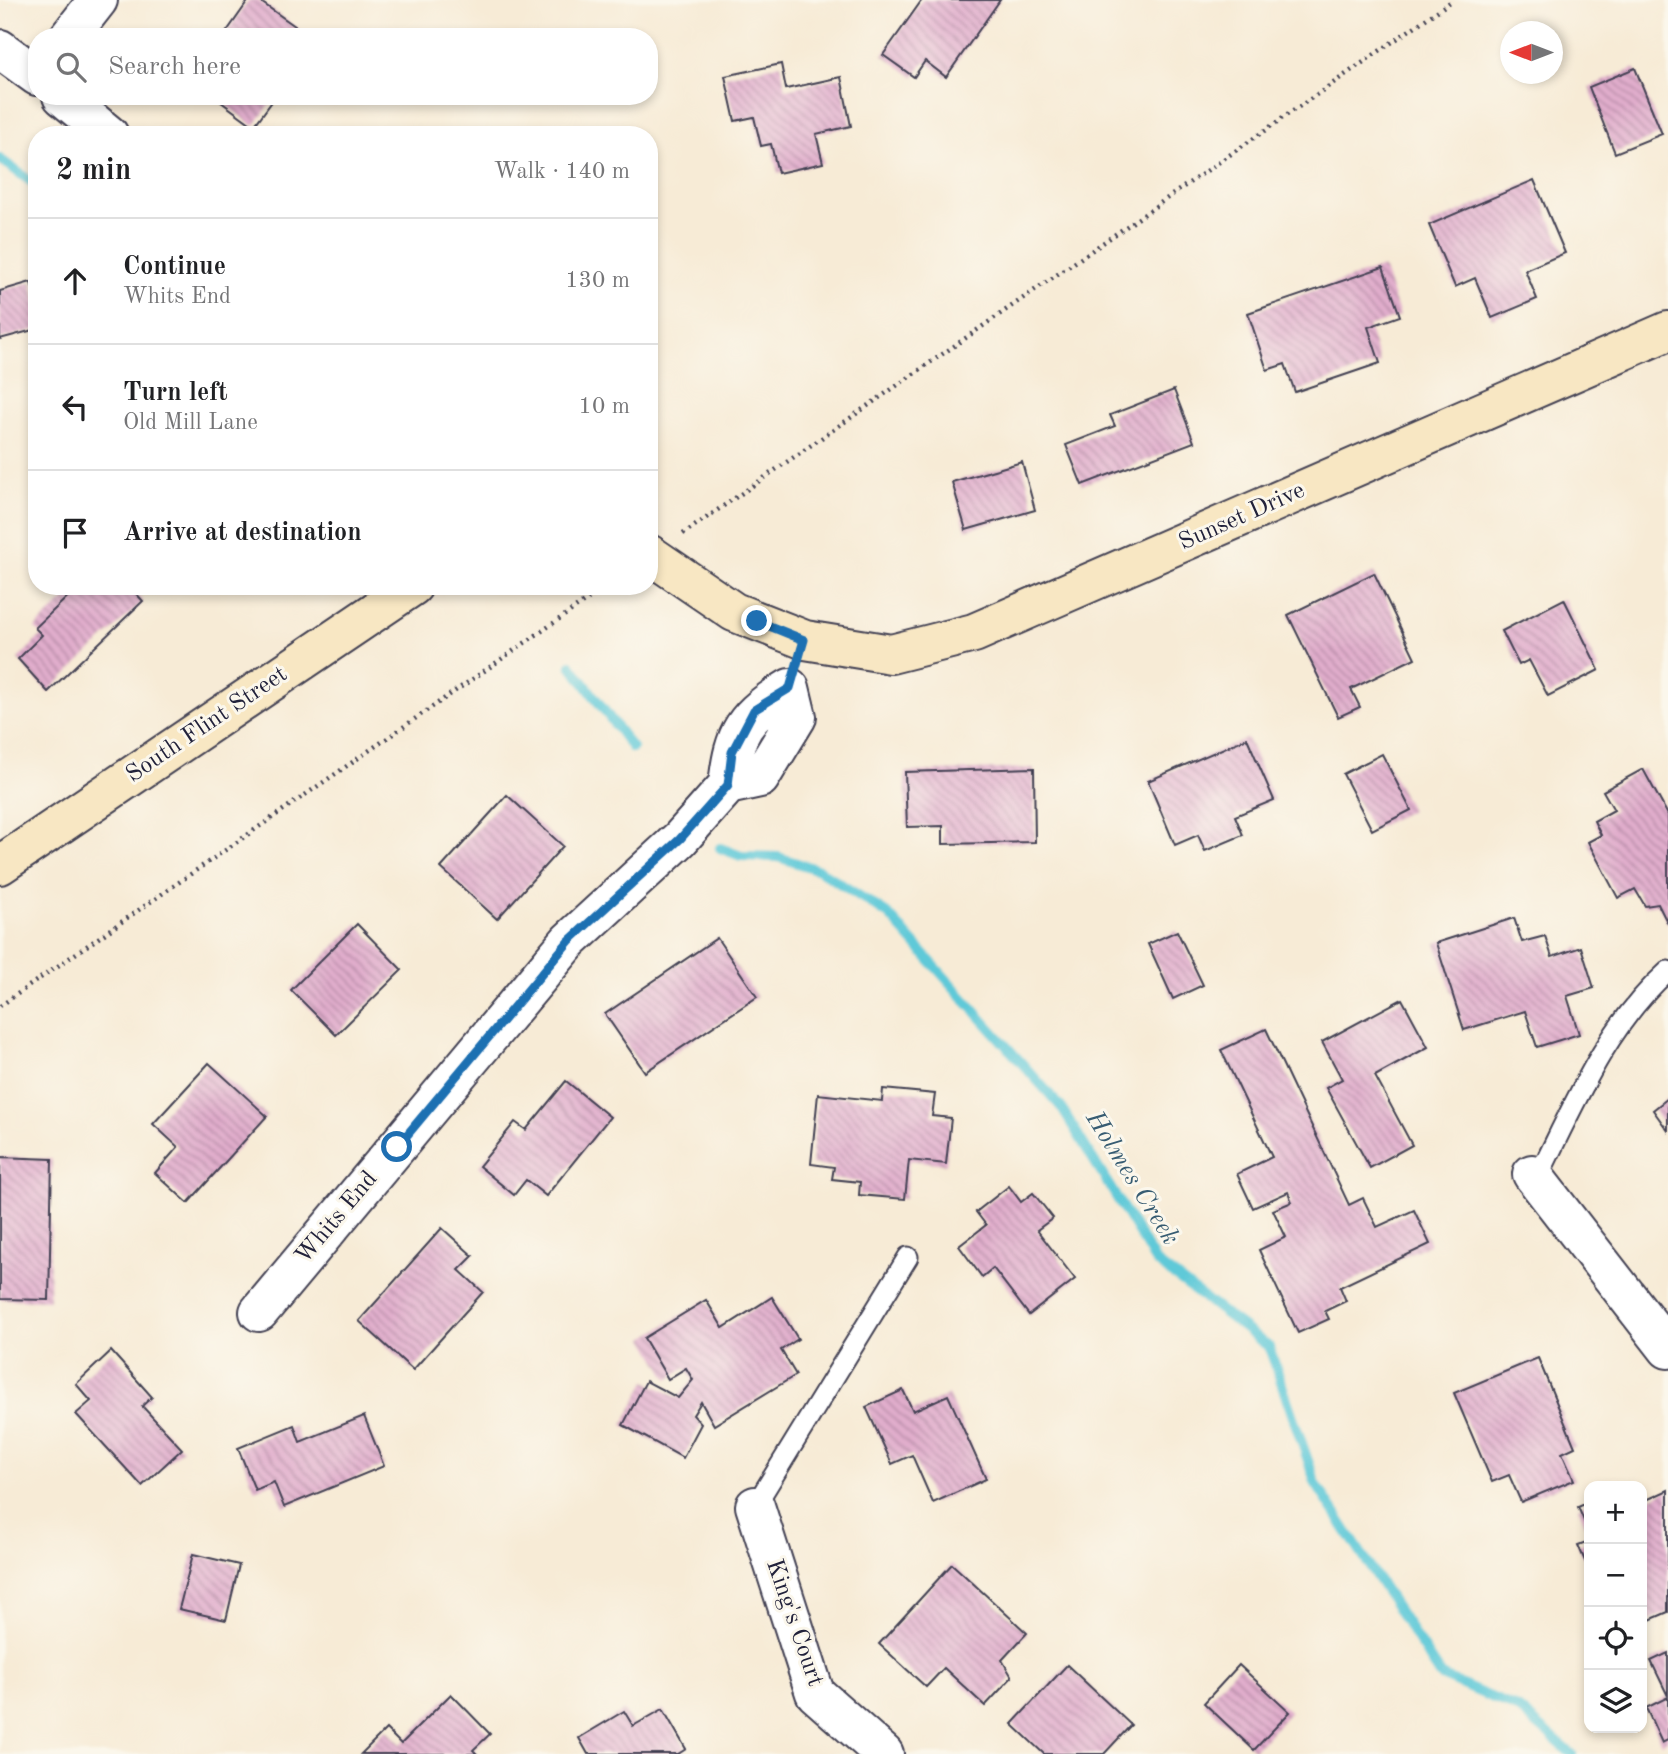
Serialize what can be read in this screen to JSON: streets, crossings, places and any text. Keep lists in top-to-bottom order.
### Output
{
  "streets": {
    "main road": ["Sunset Drive", "South Flint Street"],
    "street": ["Whits End", "King's Court"]
  },
  "crossings": [
    ["Sunset Drive", "Whits End"]
  ],
  "water": ["Holmes Creek"],
  "north": "left",
  "page": {
    "search": "Search here",
    "heading": ["2 min", "Walk · 140 m"],
    "list": [
      ["Continue", "Whits End", "130 m"],
      ["Turn left", "Old Mill Lane", "10 m"],
      "Arrive at destination"
    ],
    "map_buttons": ["+", "−"]
  }
}
